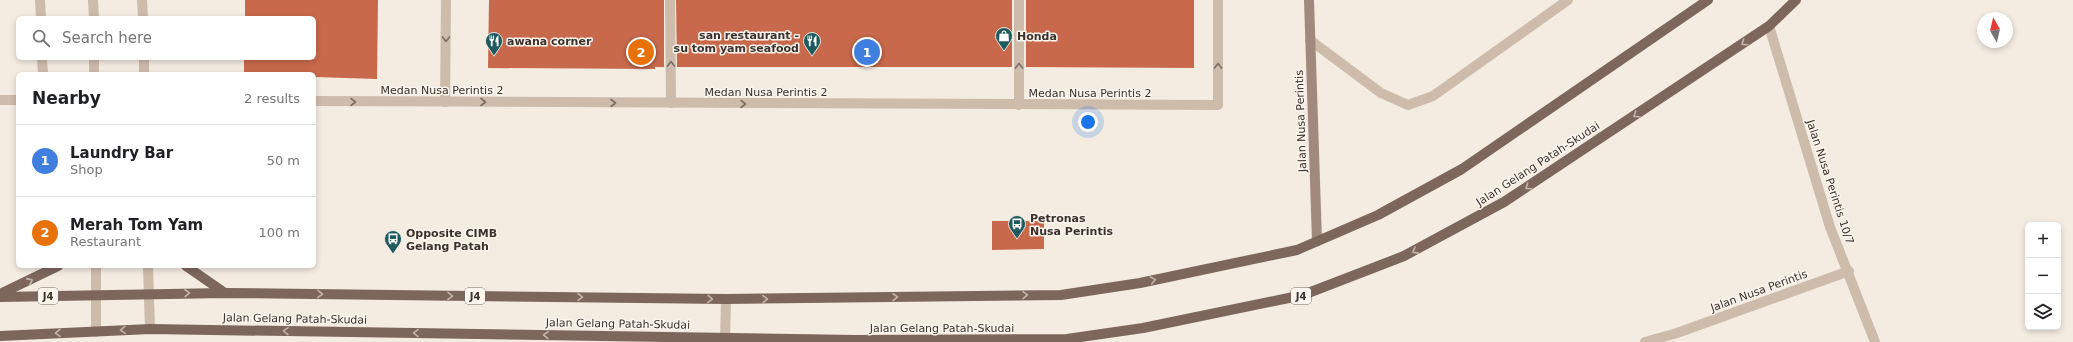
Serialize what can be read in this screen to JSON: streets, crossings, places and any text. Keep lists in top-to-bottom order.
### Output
{
  "streets": {
    "main road": ["Jalan Gelang Patah-Skudai", "J4"],
    "street": ["Medan Nusa Perintis 2", "Jalan Nusa Perintis", "Jalan Nusa Perintis 10/7"]
  },
  "crossings": [
    ["Jalan Nusa Perintis", "Jalan Nusa Perintis 10/7"],
    ["Jalan Nusa Perintis", "J4"],
    ["Jalan Gelang Patah-Skudai", "Jalan Nusa Perintis 10/7"]
  ],
  "one_way": ["Medan Nusa Perintis 2"],
  "places": {
    "shop": ["Honda"],
    "restaurant": ["awana corner", "san restaurant - su tom yam seafood"],
    "bus stop": ["Petronas Nusa Perintis", "Opposite CIMB Gelang Patah"]
  },
  "north": "top",
  "page": {
    "search": "Search here",
    "pins": ["1", "2"],
    "heading": ["Nearby", "2 results"],
    "list": [
      {
        "mark": "1",
        "name": "Laundry Bar",
        "note": "Shop",
        "value": "50 m"
      },
      {
        "mark": "2",
        "name": "Merah Tom Yam",
        "note": "Restaurant",
        "value": "100 m"
      }
    ],
    "map_buttons": ["+", "−"]
  }
}
